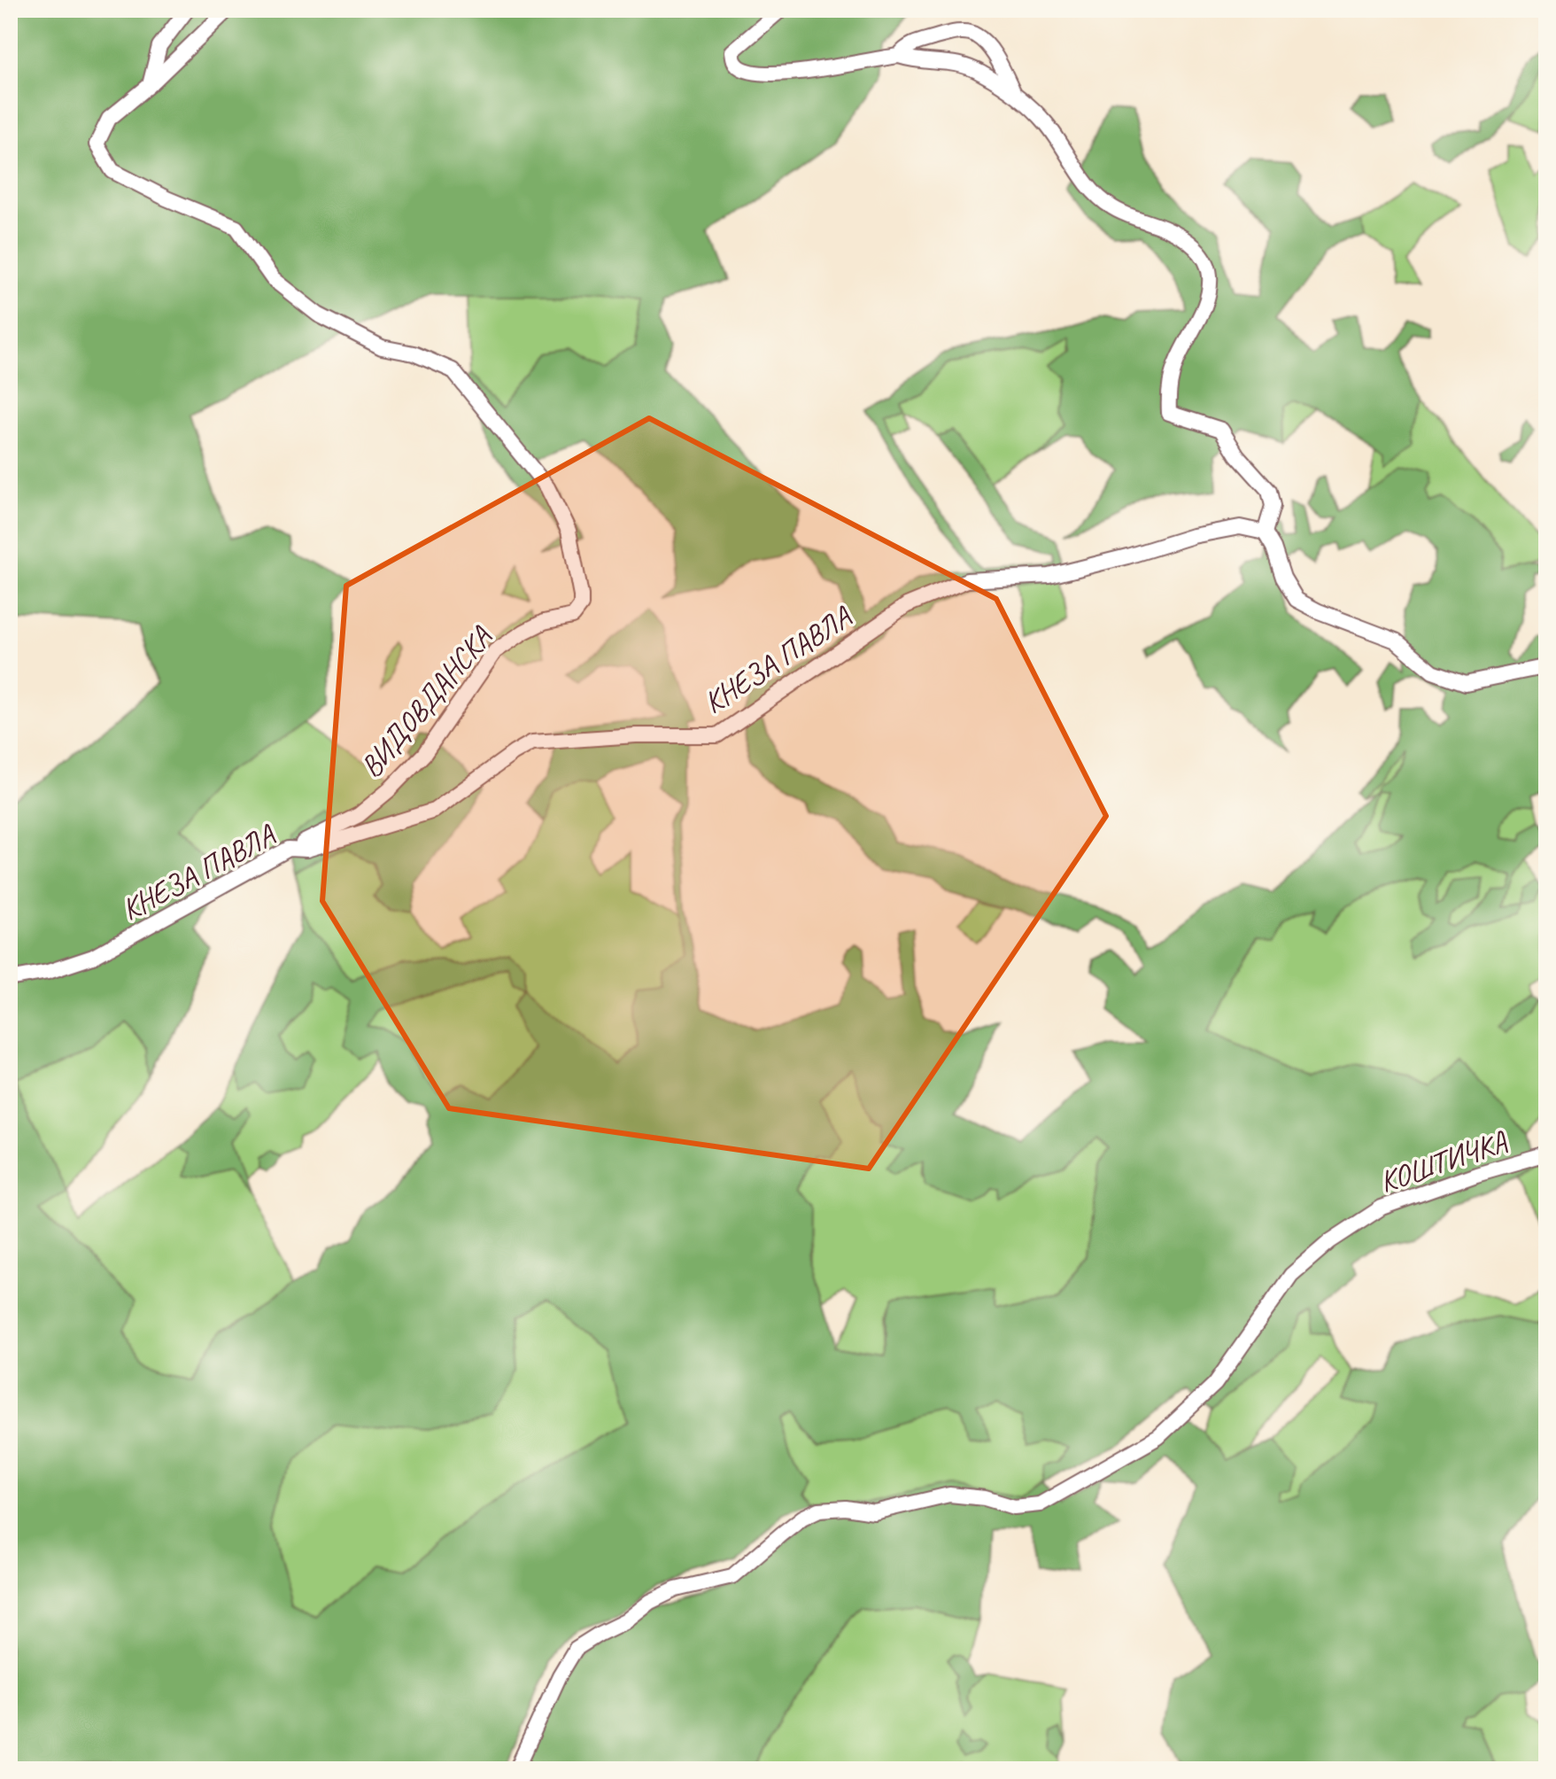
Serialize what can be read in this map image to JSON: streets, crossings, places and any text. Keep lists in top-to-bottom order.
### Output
{
  "streets": {
    "street": ["КНЕЗА ПАВЛА", "ВИДОВДАНСКА", "КОШТИЧКА"]
  },
  "crossings": [
    ["КНЕЗА ПАВЛА", "ВИДОВДАНСКА"]
  ]
}
